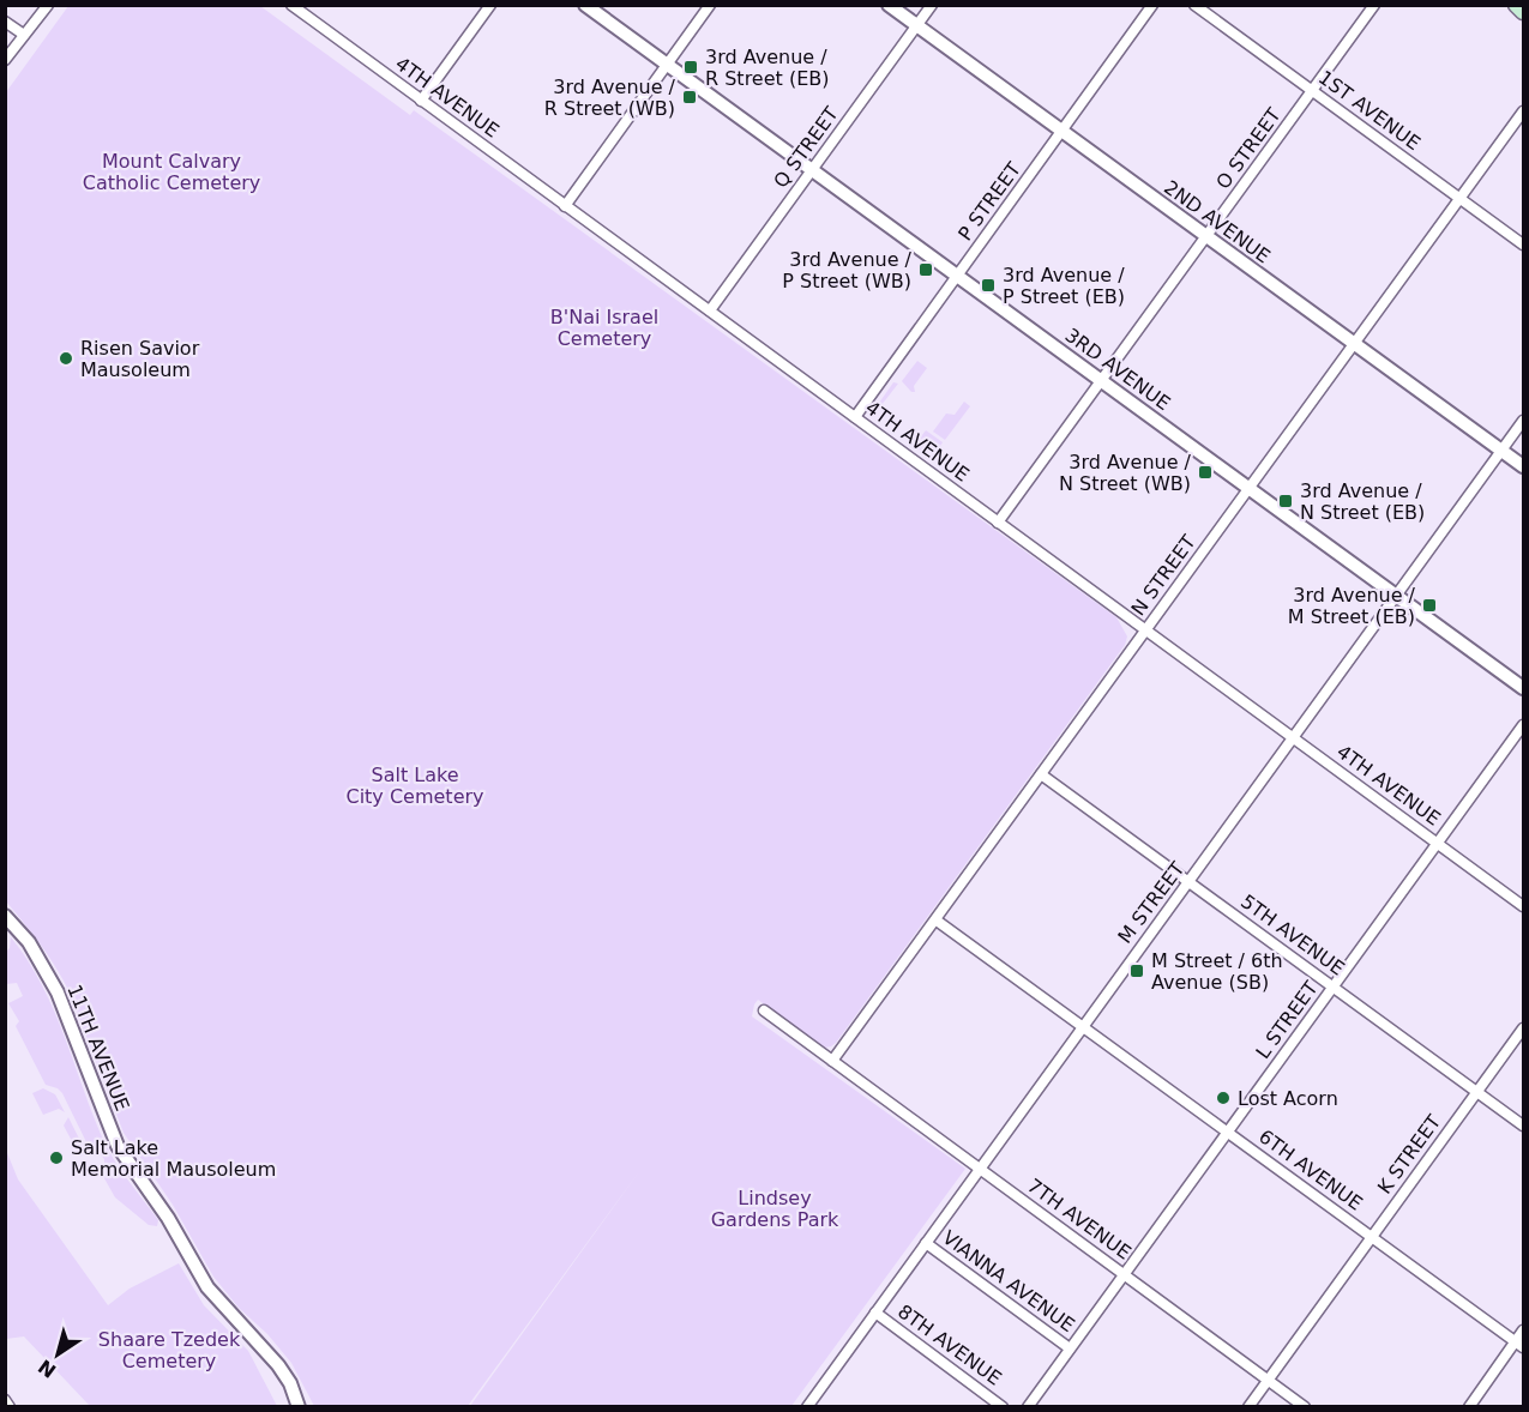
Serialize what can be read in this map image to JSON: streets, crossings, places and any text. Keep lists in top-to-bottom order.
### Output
{
  "streets": {
    "street": [
      "4TH AVENUE",
      "1ST AVENUE",
      "Q STREET",
      "O STREET",
      "P STREET",
      "2ND AVENUE",
      "3RD AVENUE",
      "N STREET",
      "M STREET",
      "5TH AVENUE",
      "L STREET",
      "11TH AVENUE",
      "K STREET",
      "6TH AVENUE",
      "7TH AVENUE",
      "VIANNA AVENUE",
      "8TH AVENUE"
    ]
  },
  "crossings": [
    ["4TH AVENUE", "Q STREET"],
    ["4TH AVENUE", "O STREET"],
    ["4TH AVENUE", "P STREET"],
    ["4TH AVENUE", "N STREET"],
    ["4TH AVENUE", "M STREET"],
    ["4TH AVENUE", "L STREET"],
    ["1ST AVENUE", "O STREET"],
    ["1ST AVENUE", "N STREET"],
    ["Q STREET", "2ND AVENUE"],
    ["Q STREET", "3RD AVENUE"],
    ["O STREET", "2ND AVENUE"],
    ["O STREET", "3RD AVENUE"],
    ["P STREET", "2ND AVENUE"],
    ["P STREET", "3RD AVENUE"],
    ["2ND AVENUE", "N STREET"],
    ["2ND AVENUE", "M STREET"],
    ["3RD AVENUE", "N STREET"],
    ["3RD AVENUE", "M STREET"],
    ["N STREET", "5TH AVENUE"],
    ["N STREET", "6TH AVENUE"],
    ["N STREET", "7TH AVENUE"],
    ["M STREET", "5TH AVENUE"],
    ["M STREET", "6TH AVENUE"],
    ["M STREET", "7TH AVENUE"],
    ["M STREET", "VIANNA AVENUE"],
    ["M STREET", "8TH AVENUE"],
    ["5TH AVENUE", "L STREET"],
    ["5TH AVENUE", "K STREET"],
    ["L STREET", "6TH AVENUE"],
    ["L STREET", "7TH AVENUE"],
    ["L STREET", "VIANNA AVENUE"],
    ["K STREET", "6TH AVENUE"],
    ["K STREET", "7TH AVENUE"]
  ],
  "parks": [
    "Mount Calvary Catholic Cemetery",
    "B'Nai Israel Cemetery",
    "Salt Lake City Cemetery",
    "Lindsey Gardens Park",
    "Shaare Tzedek Cemetery"
  ],
  "places": {
    "transit": [
      "3rd Avenue / R Street (EB)",
      "3rd Avenue / R Street (WB)",
      "3rd Avenue / P Street (WB)",
      "3rd Avenue / P Street (EB)",
      "3rd Avenue / N Street (WB)",
      "3rd Avenue / N Street (EB)",
      "3rd Avenue / M Street (EB)",
      "M Street / 6th Avenue (SB)"
    ],
    "other": ["Risen Savior Mausoleum", "Lost Acorn", "Salt Lake Memorial Mausoleum"]
  },
  "north": "bottom left"
}
